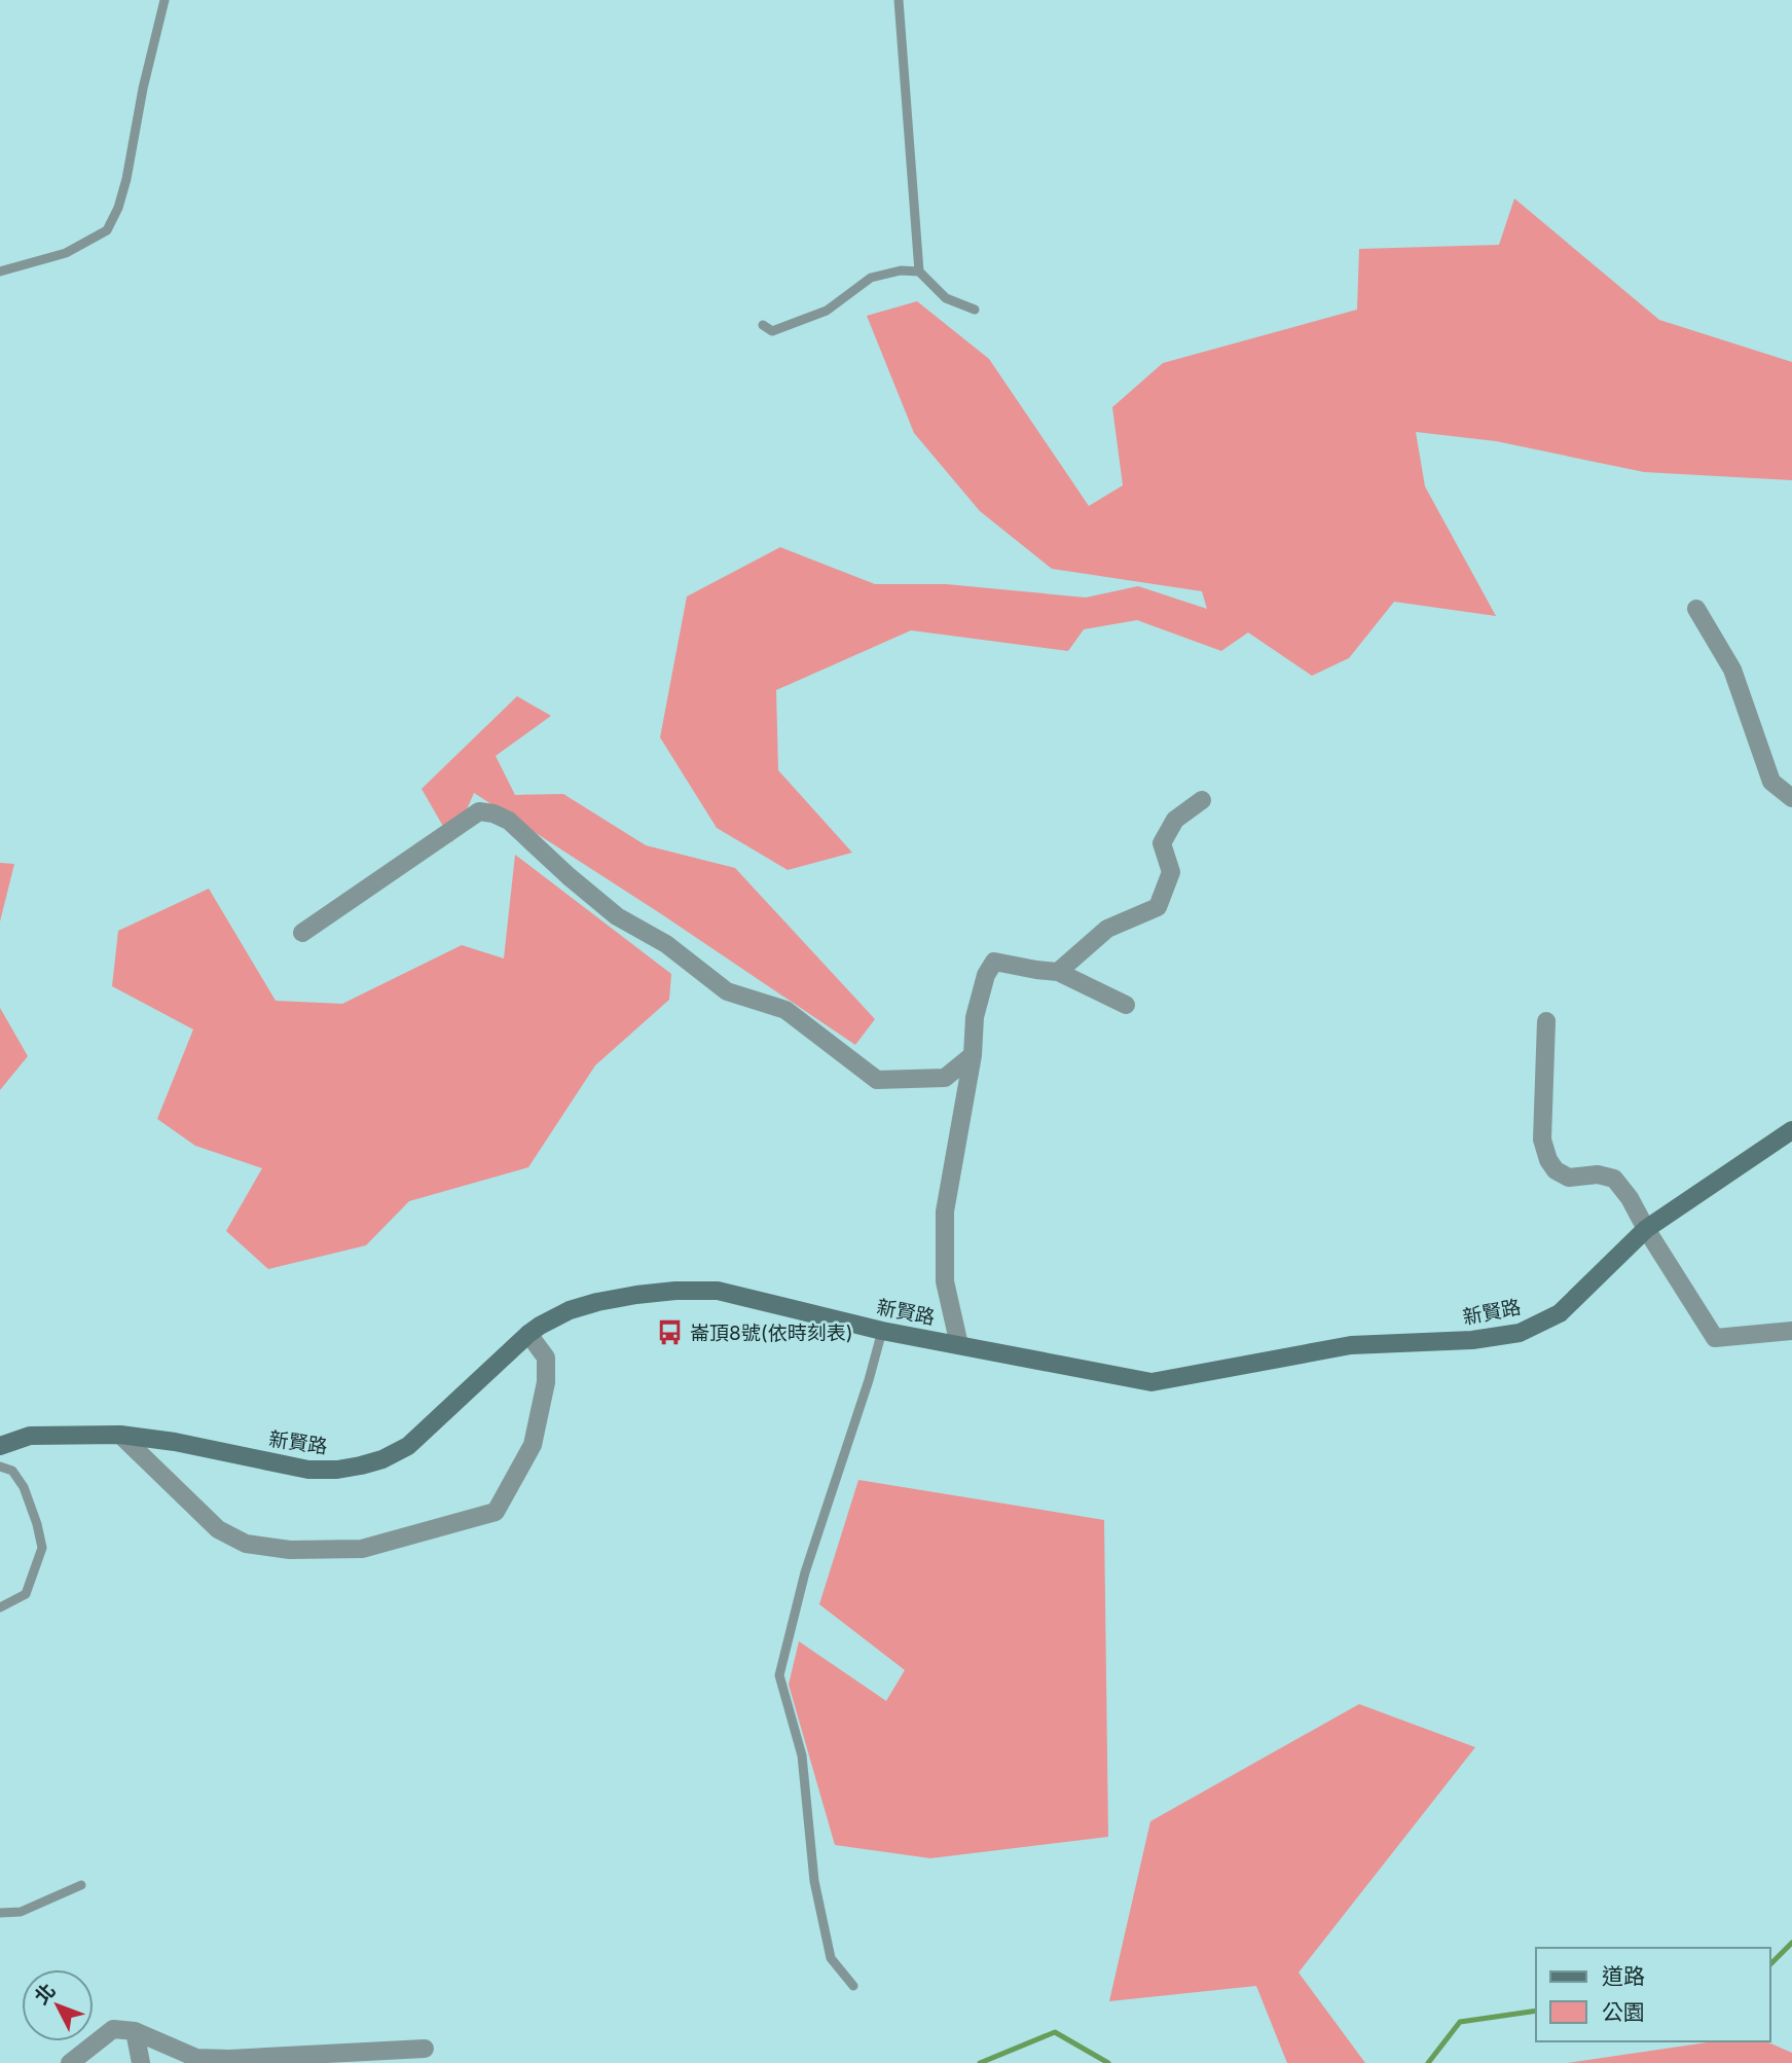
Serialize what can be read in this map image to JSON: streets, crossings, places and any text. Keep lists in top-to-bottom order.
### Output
{
  "streets": {
    "street": ["新賢路"]
  },
  "places": {
    "bus stop": ["崙頂8號(依時刻表)"]
  },
  "legend": ["道路", "公園"],
  "north": "top left"
}
